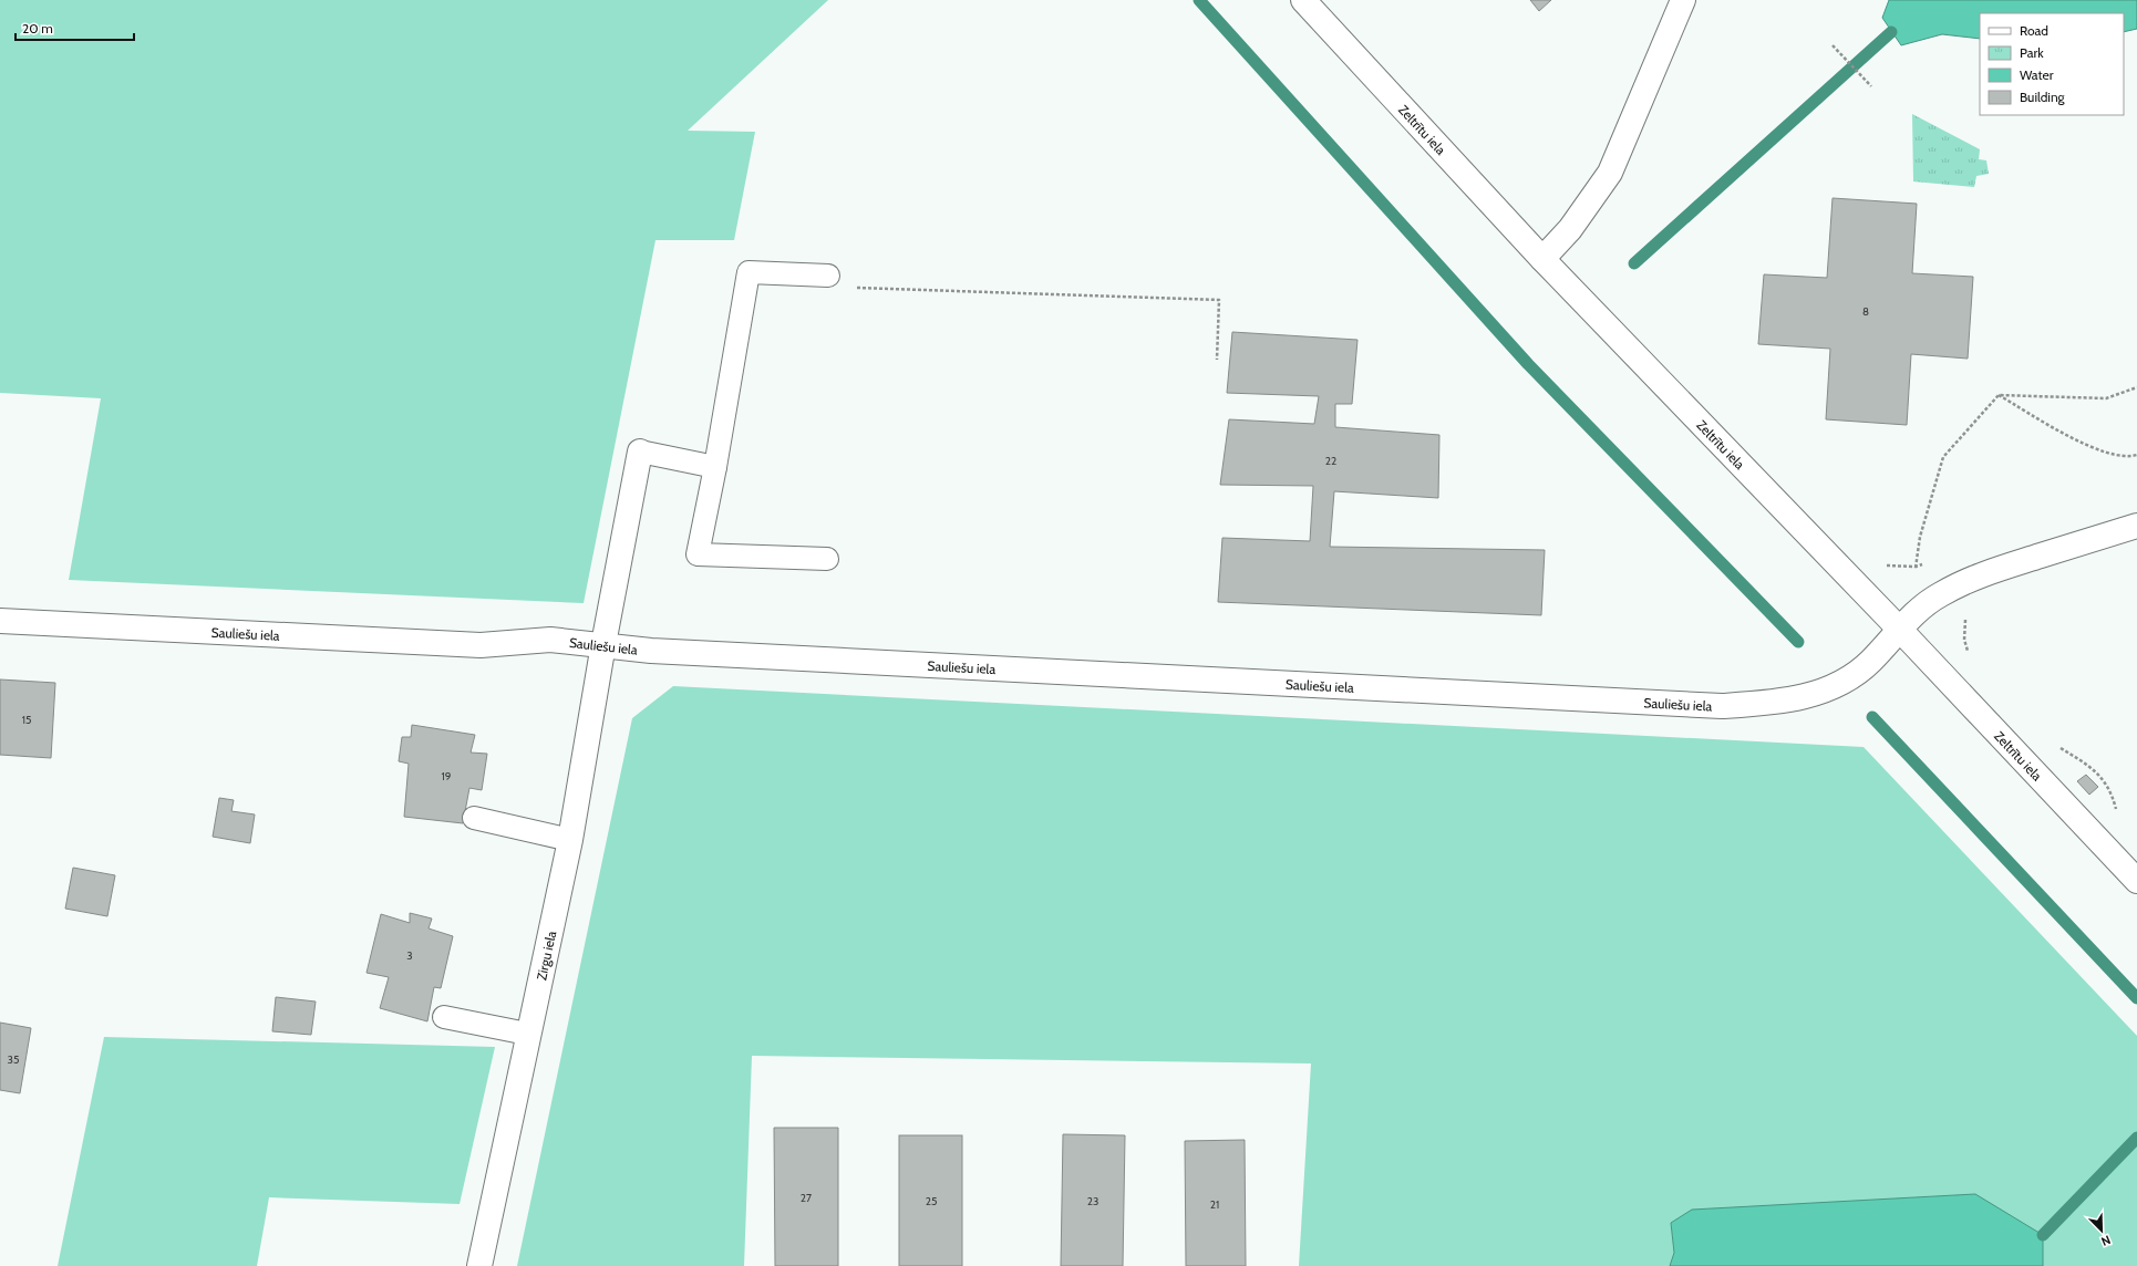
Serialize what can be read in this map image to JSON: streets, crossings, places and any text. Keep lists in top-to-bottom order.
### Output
{
  "streets": {
    "street": ["Zeltrītu iela", "Sauliešu iela", "Zirgu iela"]
  },
  "crossings": [
    ["Zeltrītu iela", "Sauliešu iela"],
    ["Sauliešu iela", "Zirgu iela"]
  ],
  "house_numbers": [
    "8",
    "22",
    "15",
    "19",
    "3",
    "35",
    "27",
    "25",
    "23",
    "21"
  ],
  "legend": [
    "Road",
    "Park",
    "Water",
    "Building"
  ],
  "scale_bar": "20 m",
  "north": "bottom right"
}
